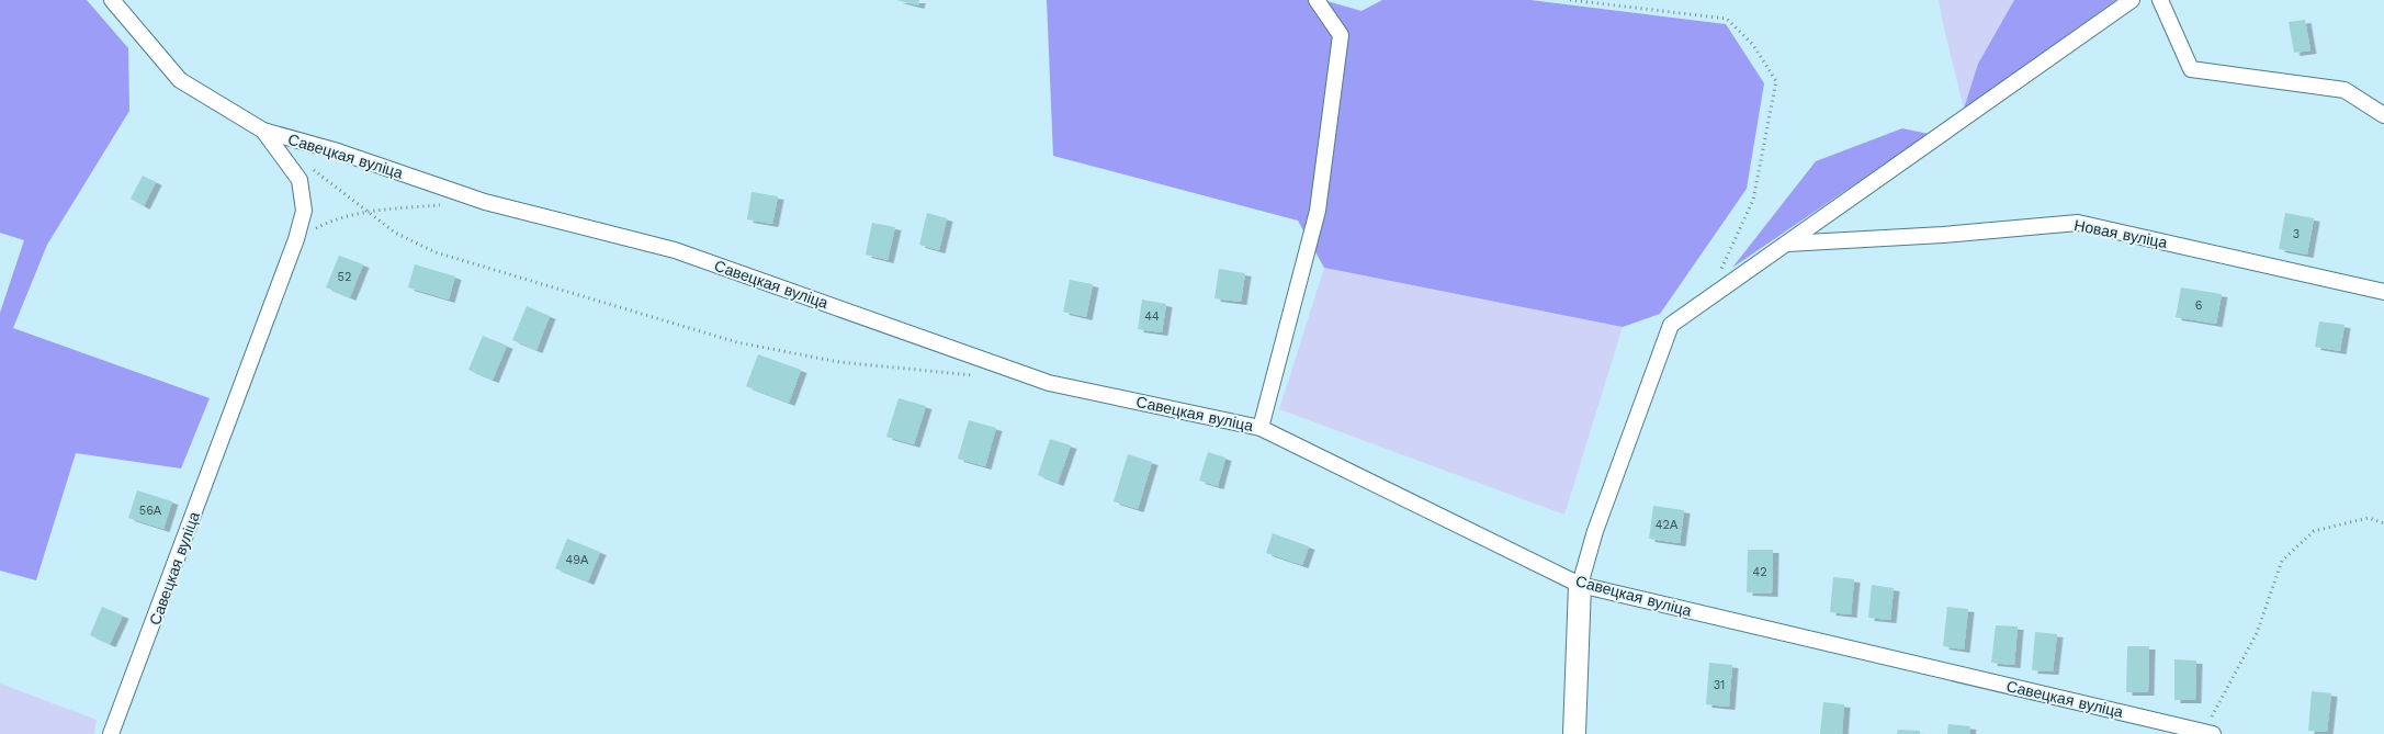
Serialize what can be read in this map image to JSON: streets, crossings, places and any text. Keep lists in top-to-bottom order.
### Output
{
  "streets": {
    "street": ["Савецкая вуліца", "Новая вуліца"]
  },
  "house_numbers": [
    "3",
    "52",
    "6",
    "44",
    "56А",
    "42А",
    "49А",
    "42",
    "31"
  ]
}
